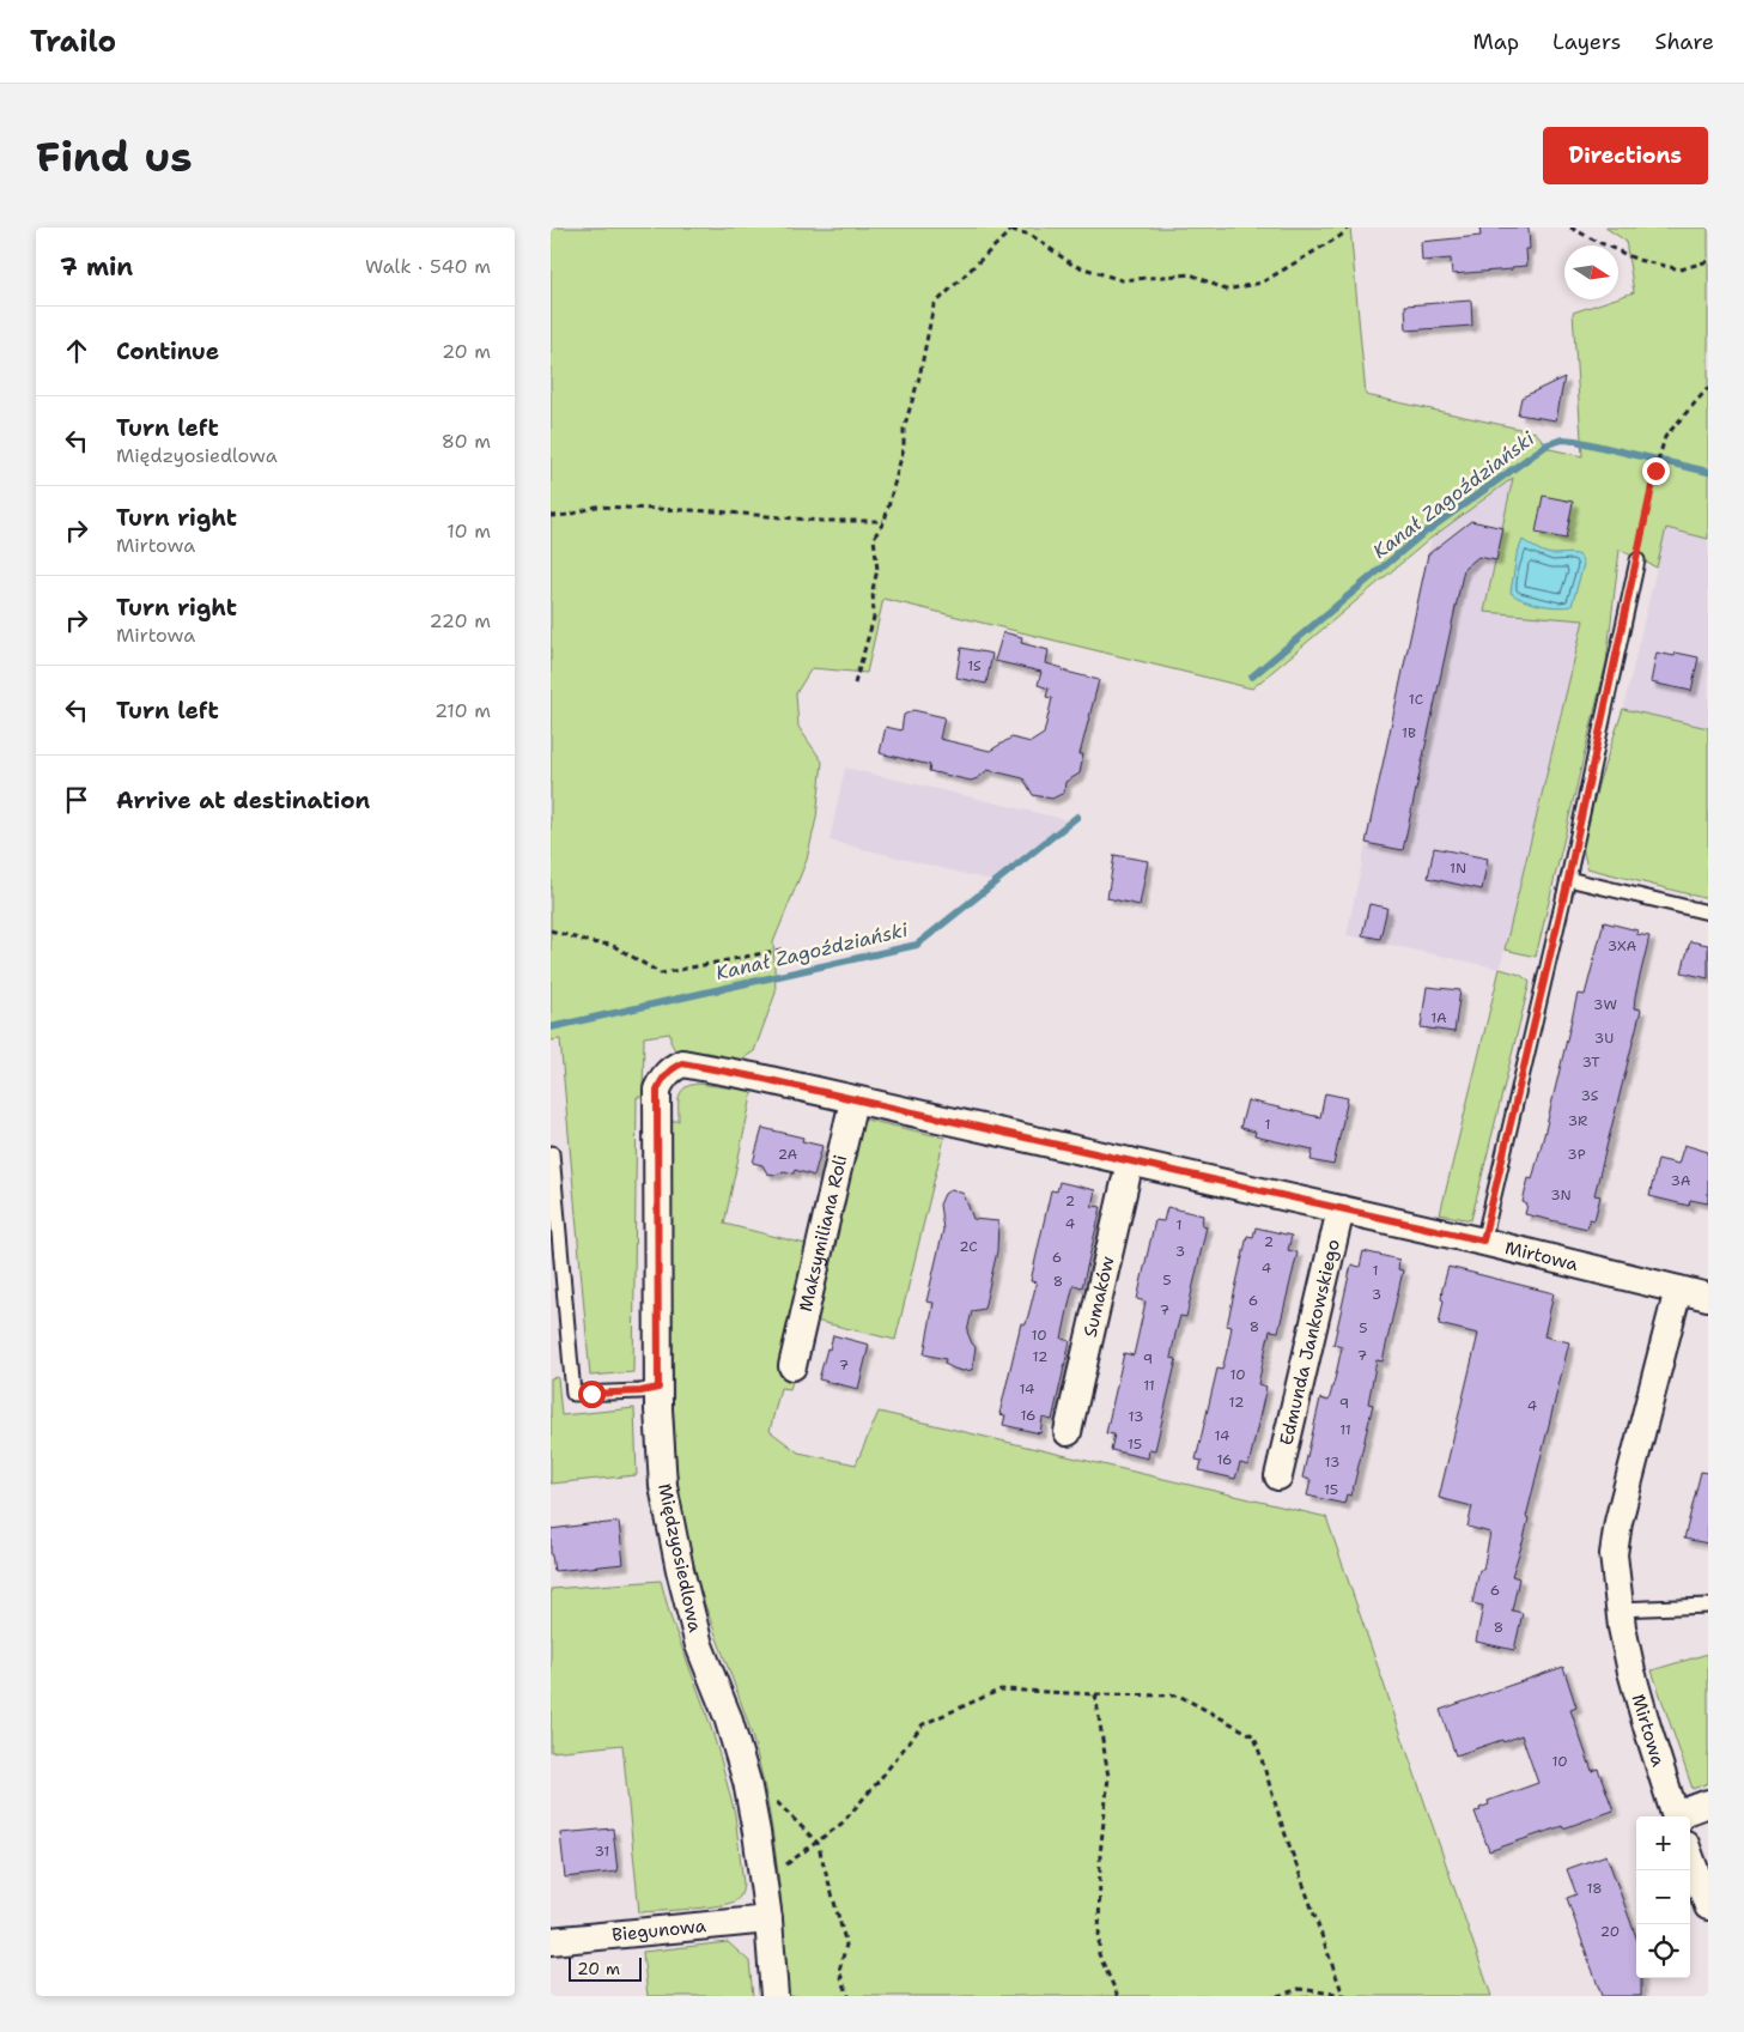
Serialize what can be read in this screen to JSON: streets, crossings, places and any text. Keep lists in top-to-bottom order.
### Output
{
  "streets": {
    "street": [
      "Maksymiliana Roli",
      "Mirtowa",
      "Sumaków",
      "Edmunda Jankowskiego",
      "Międzyosiedlowa",
      "Biegunowa"
    ]
  },
  "crossings": [
    ["Maksymiliana Roli", "Mirtowa"],
    ["Mirtowa", "Sumaków"],
    ["Mirtowa", "Edmunda Jankowskiego"],
    ["Mirtowa", "Międzyosiedlowa"],
    ["Międzyosiedlowa", "Biegunowa"]
  ],
  "water": ["Kanał Zagoździański"],
  "house_numbers": [
    "1S",
    "1C",
    "1B",
    "1N",
    "3XA",
    "3W",
    "1A",
    "3U",
    "3T",
    "3S",
    "3R",
    "1",
    "2A",
    "3P",
    "3A",
    "3N",
    "2",
    "4",
    "1",
    "2",
    "2C",
    "3",
    "6",
    "4",
    "1",
    "5",
    "8",
    "3",
    "6",
    "7",
    "8",
    "5",
    "10",
    "7",
    "12",
    "9",
    "7",
    "10",
    "11",
    "14",
    "12",
    "9",
    "4",
    "16",
    "13",
    "11",
    "14",
    "15",
    "16",
    "13",
    "15",
    "6",
    "8",
    "10",
    "31",
    "18",
    "20"
  ],
  "scale_bar": "20 m",
  "north": "right",
  "page": {
    "header": "Trailo",
    "nav": ["Map", "Layers", "Share"],
    "buttons": "Directions",
    "title": "Find us",
    "heading": ["7 min", "Walk · 540 m"],
    "list": [
      ["Continue", "20 m"],
      ["Turn left", "Międzyosiedlowa", "80 m"],
      ["Turn right", "Mirtowa", "10 m"],
      ["Turn right", "Mirtowa", "220 m"],
      ["Turn left", "210 m"],
      "Arrive at destination"
    ],
    "map_buttons": ["+", "−"],
    "scale": "20 m"
  }
}
